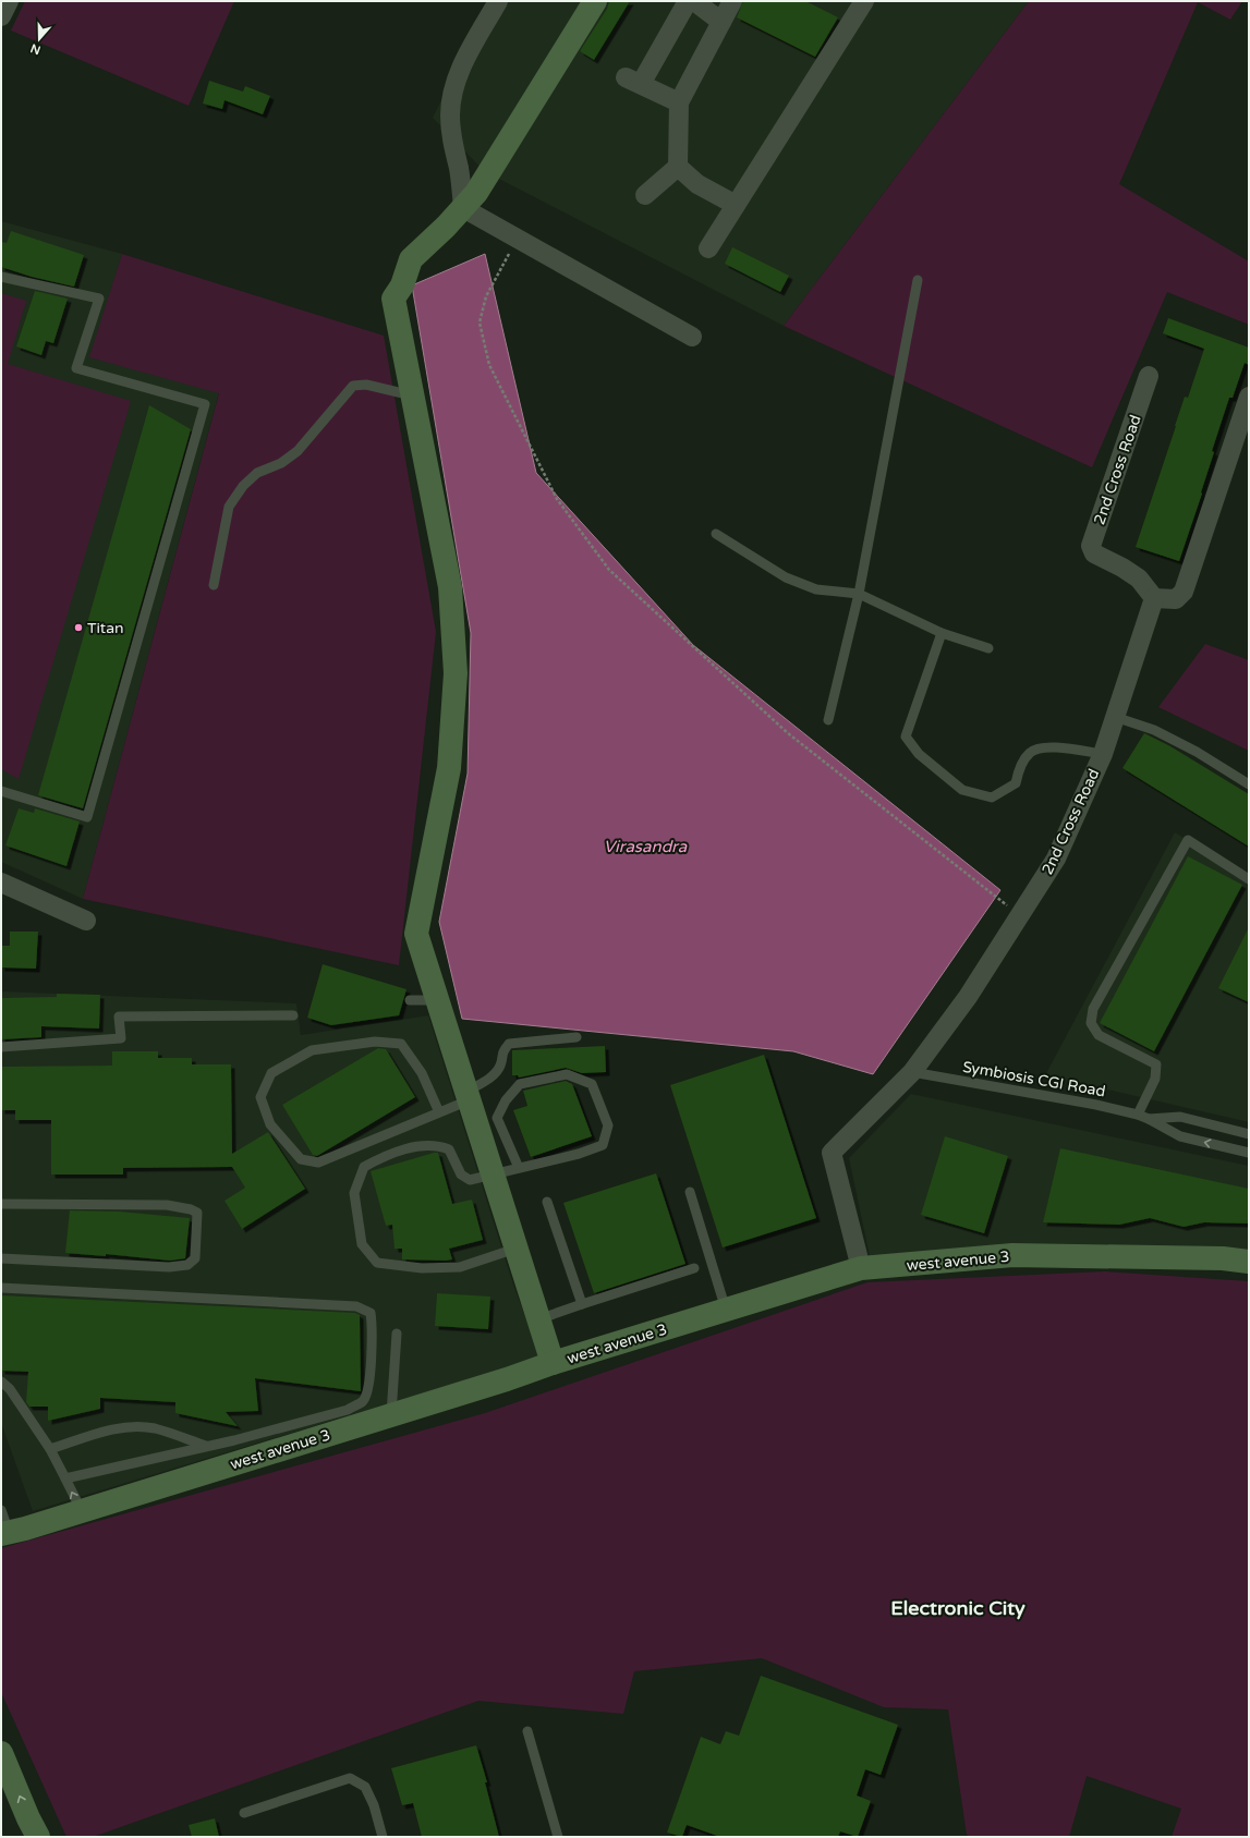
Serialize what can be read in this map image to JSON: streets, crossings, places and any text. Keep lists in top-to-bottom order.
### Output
{
  "streets": {
    "street": ["2nd Cross Road", "west avenue 3"],
    "lane": ["Symbiosis CGI Road"]
  },
  "crossings": [
    ["2nd Cross Road", "Symbiosis CGI Road"],
    ["2nd Cross Road", "west avenue 3"]
  ],
  "districts": ["Electronic City"],
  "water": ["Virasandra"],
  "places": ["Titan"],
  "north": "bottom"
}
